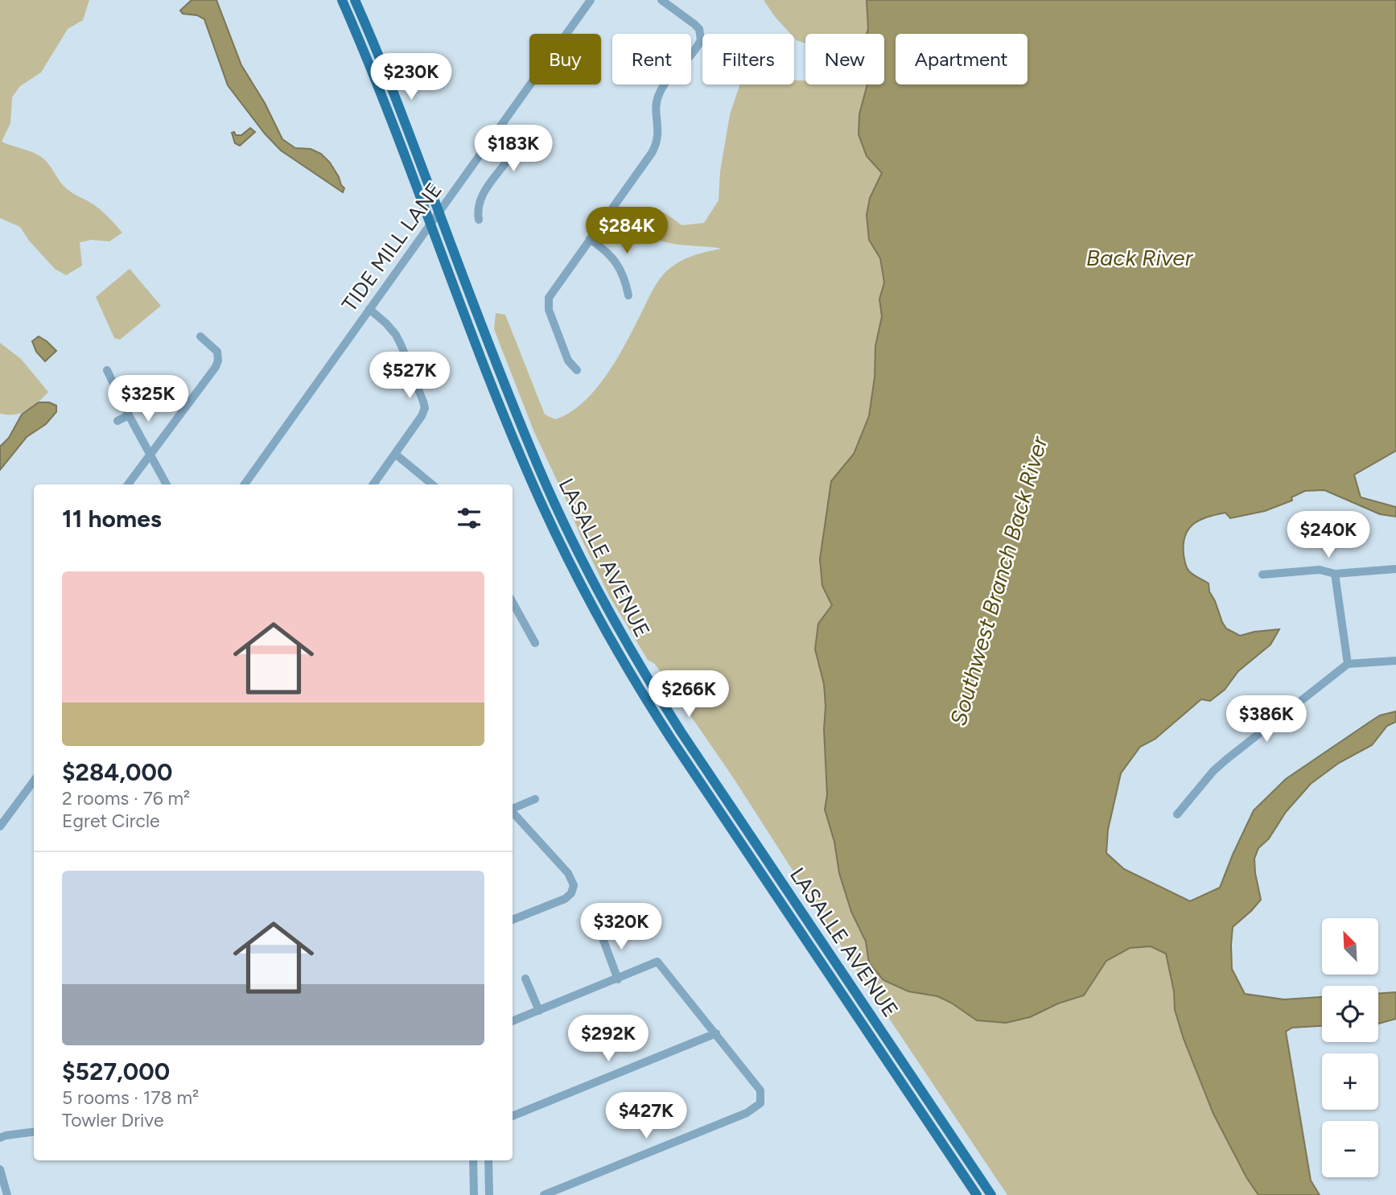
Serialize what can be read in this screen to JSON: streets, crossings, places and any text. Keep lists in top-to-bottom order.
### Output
{
  "streets": {
    "main road": ["LASALLE AVENUE"],
    "street": ["TIDE MILL LANE"]
  },
  "crossings": [
    ["TIDE MILL LANE", "LASALLE AVENUE"]
  ],
  "water": ["Back River", "Southwest Branch Back River"],
  "north": "top left",
  "page": {
    "chip": [
      "Buy",
      "Rent",
      "Filters",
      "New",
      "Apartment"
    ],
    "price": [
      "$230K",
      "$183K",
      "$284K",
      "$527K",
      "$325K",
      "$240K",
      "$266K",
      "$386K",
      "$320K",
      "$292K",
      "$427K"
    ],
    "heading": "11 homes",
    "list": [
      {
        "name": "$284,000",
        "note": "2 rooms · 76 m² · Egret Circle"
      },
      {
        "name": "$527,000",
        "note": "5 rooms · 178 m² · Towler Drive"
      }
    ],
    "map_buttons": ["+", "−"]
  }
}
